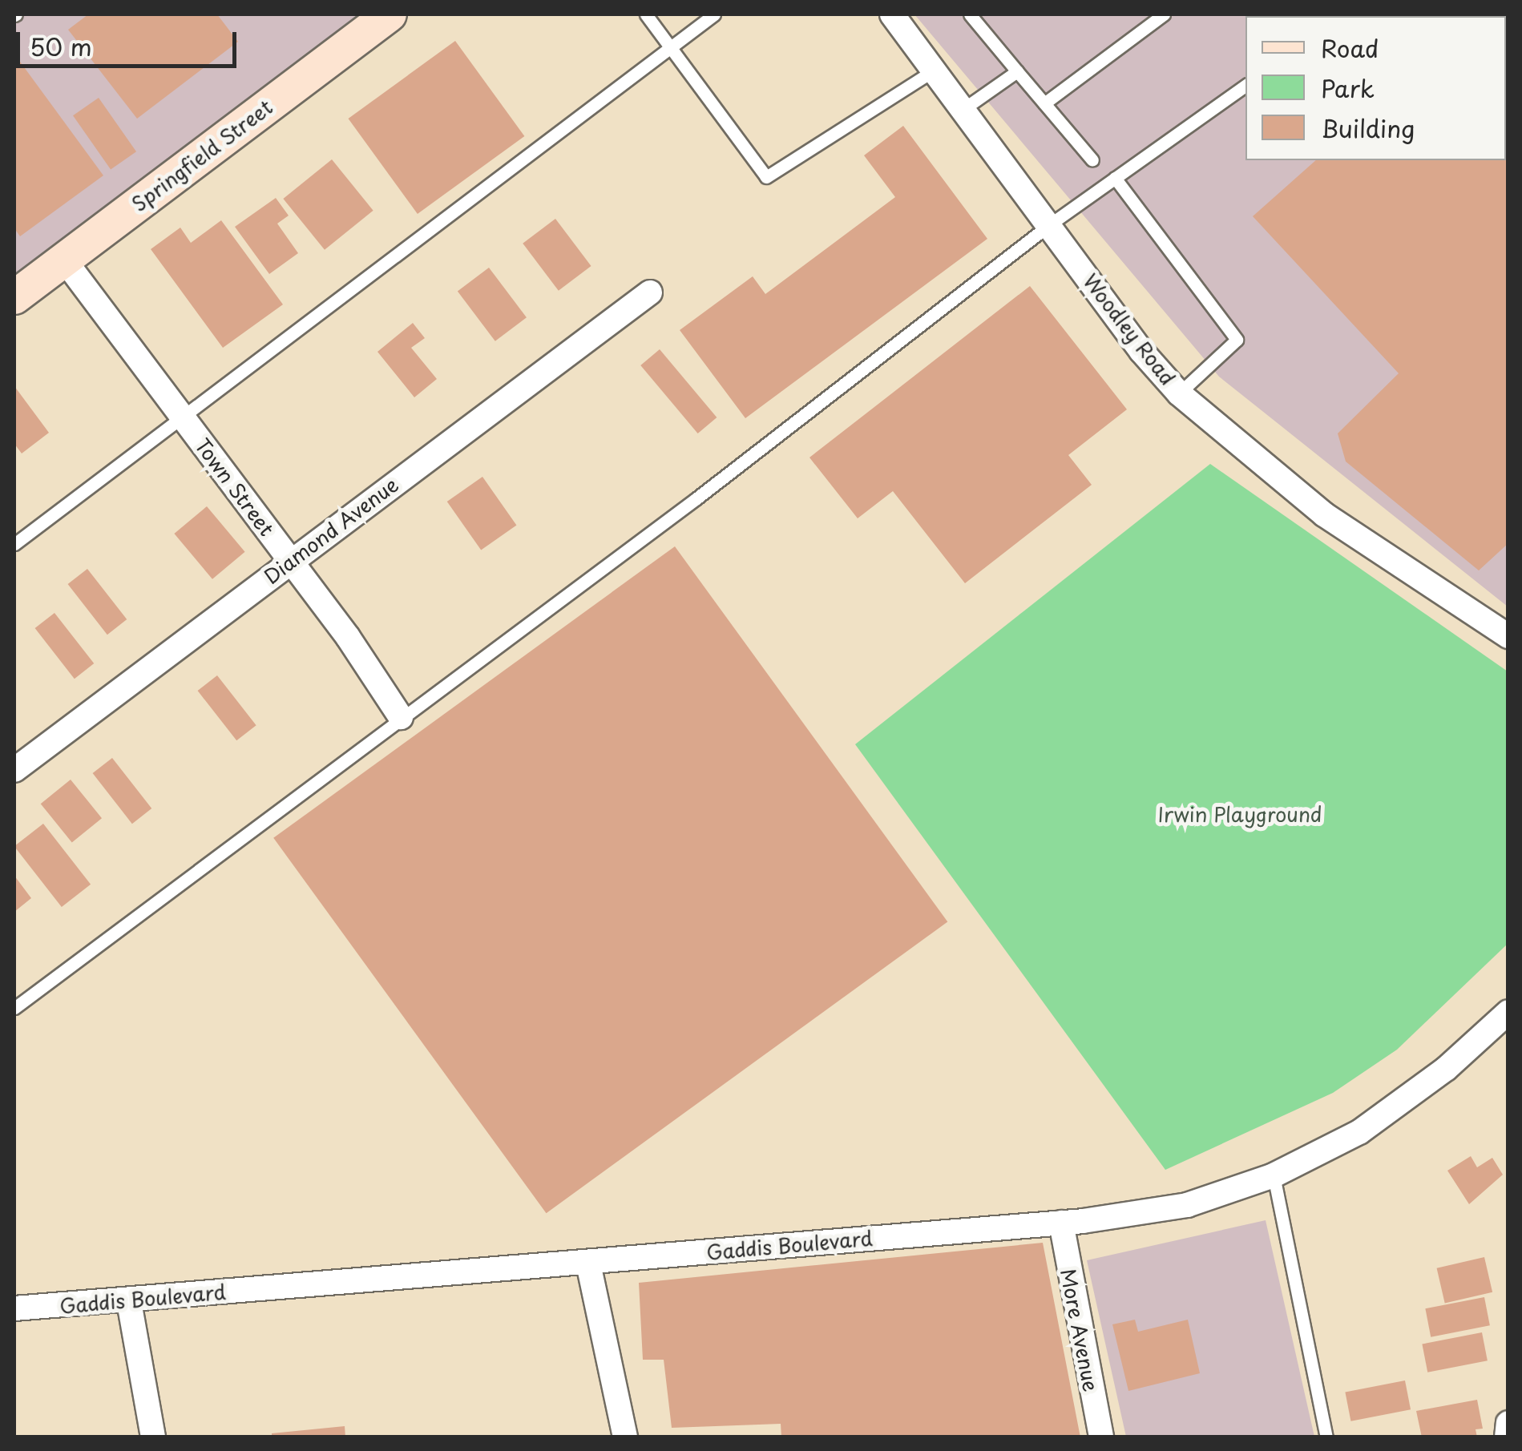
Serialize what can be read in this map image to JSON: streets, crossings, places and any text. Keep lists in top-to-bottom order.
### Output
{
  "streets": {
    "main road": ["Springfield Street"],
    "street": [
      "Woodley Road",
      "Town Street",
      "Diamond Avenue",
      "Gaddis Boulevard",
      "More Avenue"
    ]
  },
  "crossings": [
    ["Springfield Street", "Town Street"],
    ["Town Street", "Diamond Avenue"],
    ["Gaddis Boulevard", "More Avenue"]
  ],
  "parks": ["Irwin Playground"],
  "legend": ["Road", "Park", "Building"],
  "scale_bar": "50 m"
}
